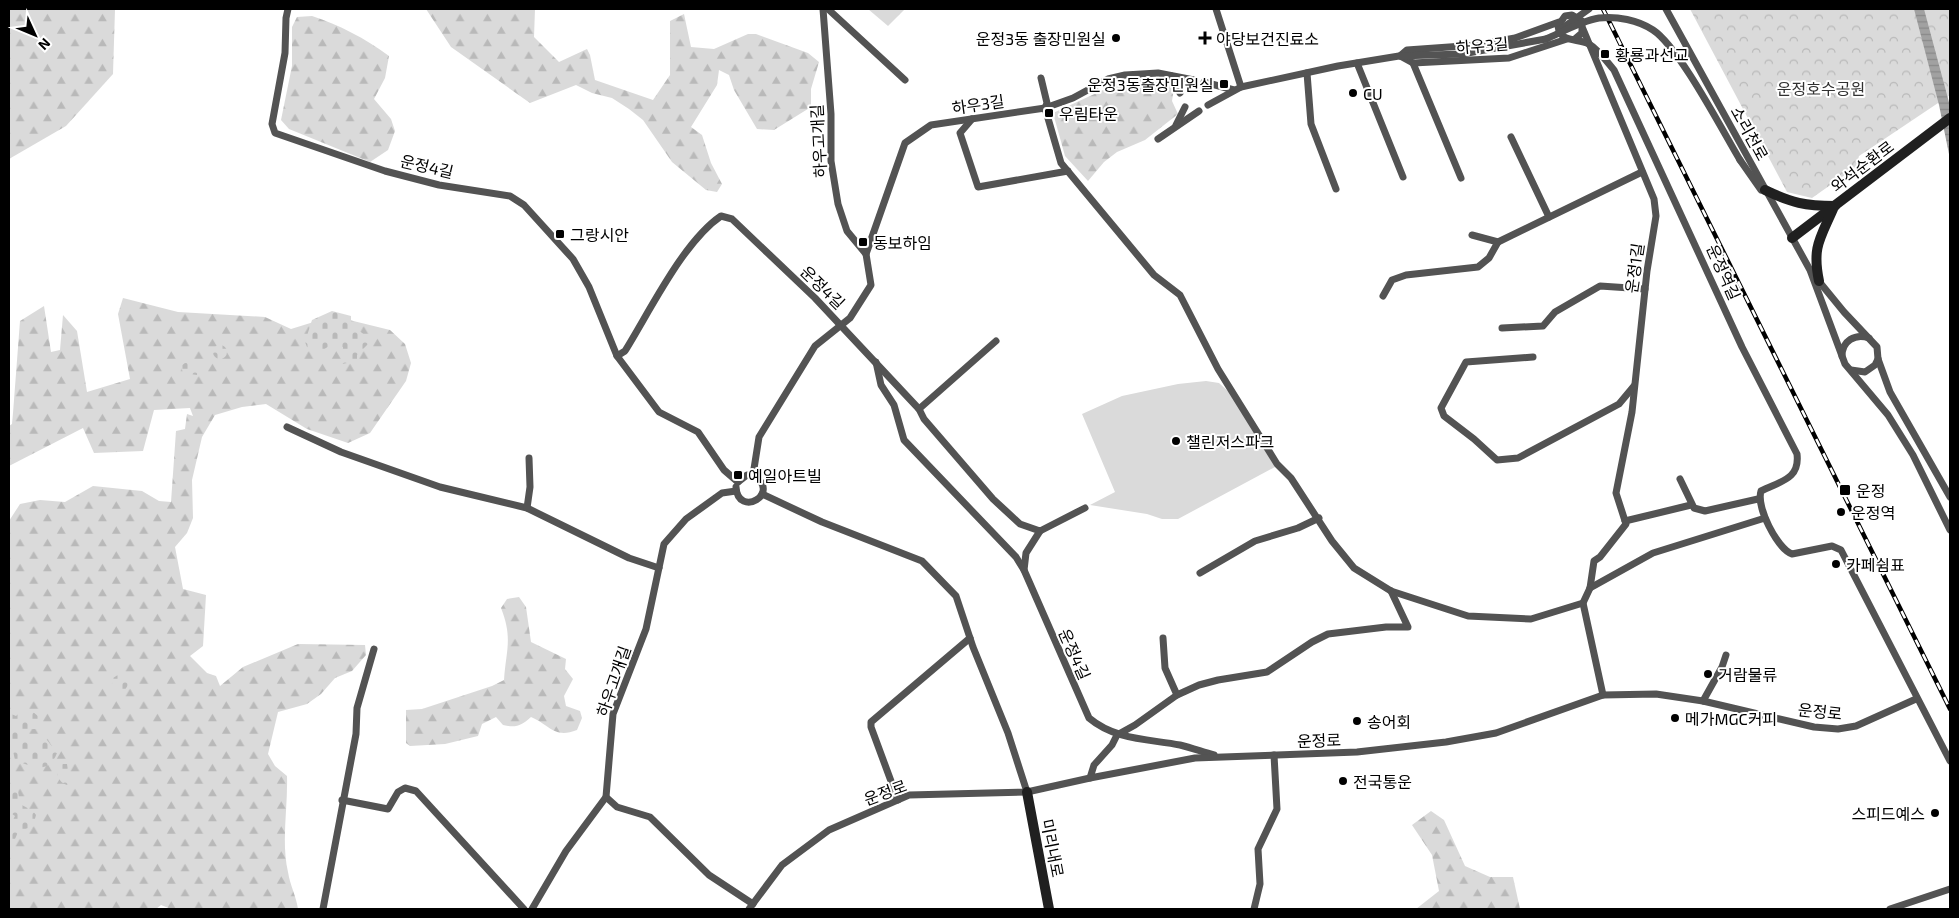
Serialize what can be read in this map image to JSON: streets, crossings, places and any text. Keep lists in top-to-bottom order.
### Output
{
  "streets": {
    "street": [
      "하우3길",
      "소리천로",
      "하우고개길",
      "운정4길",
      "와석순환로",
      "운정1길",
      "운정역길",
      "운정로",
      "미리내로"
    ]
  },
  "crossings": [
    ["하우3길", "하우고개길"],
    ["하우3길", "운정1길"],
    ["소리천로", "와석순환로"],
    ["하우고개길", "운정4길"],
    ["운정4길", "운정로"],
    ["운정1길", "운정역길"],
    ["운정로", "미리내로"]
  ],
  "parks": ["운정호수공원"],
  "places": {
    "other": [
      "운정3동 출장민원실",
      "CU",
      "챌린저스파크",
      "운정역",
      "카페쉼표",
      "거람물류",
      "메가MGC커피",
      "송어회",
      "전국통운",
      "스피드예스"
    ],
    "health": ["야당보건진료소"],
    "transit": [
      "황룡과선교",
      "운정3동출장민원실",
      "우림타운",
      "그랑시안",
      "동보하임",
      "예일아트빌",
      "운정"
    ]
  },
  "north": "bottom right"
}
